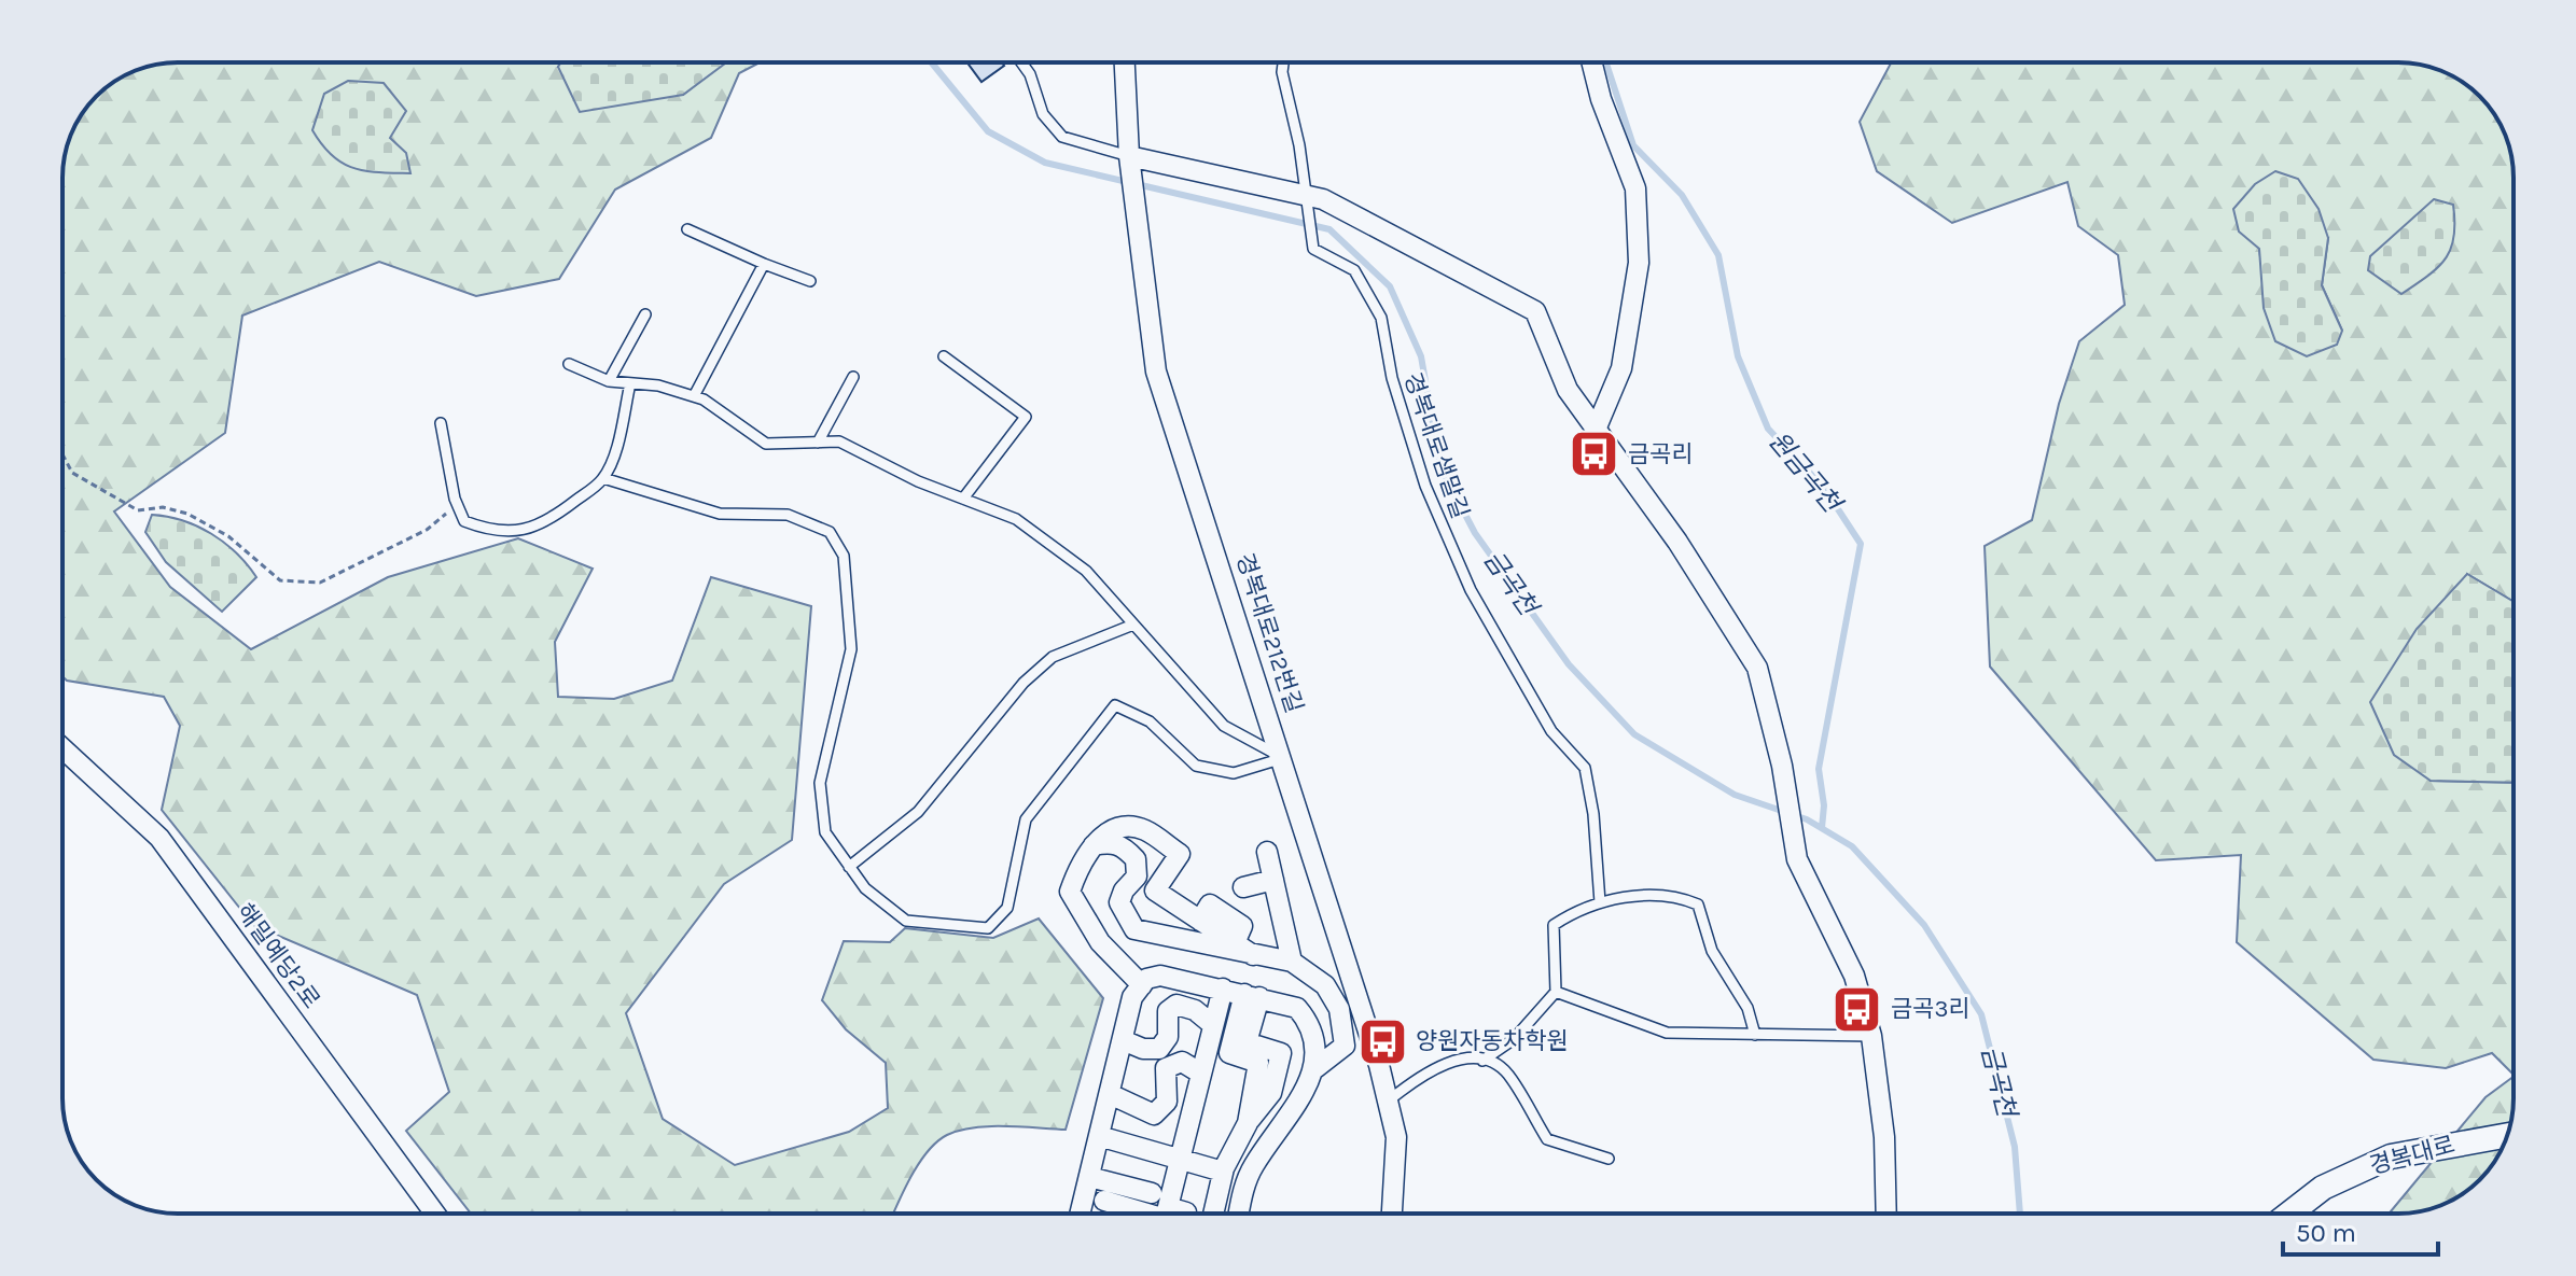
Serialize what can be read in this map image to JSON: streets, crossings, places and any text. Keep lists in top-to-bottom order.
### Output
{
  "streets": {
    "street": ["경복대로212번길", "해밀예당2로", "경복대로"],
    "lane": ["경복대로샘말길"]
  },
  "water": ["원금곡천", "금곡천"],
  "places": {
    "bus stop": ["금곡리", "금곡3리", "양원자동차학원"]
  },
  "scale_bar": "50 m"
}
